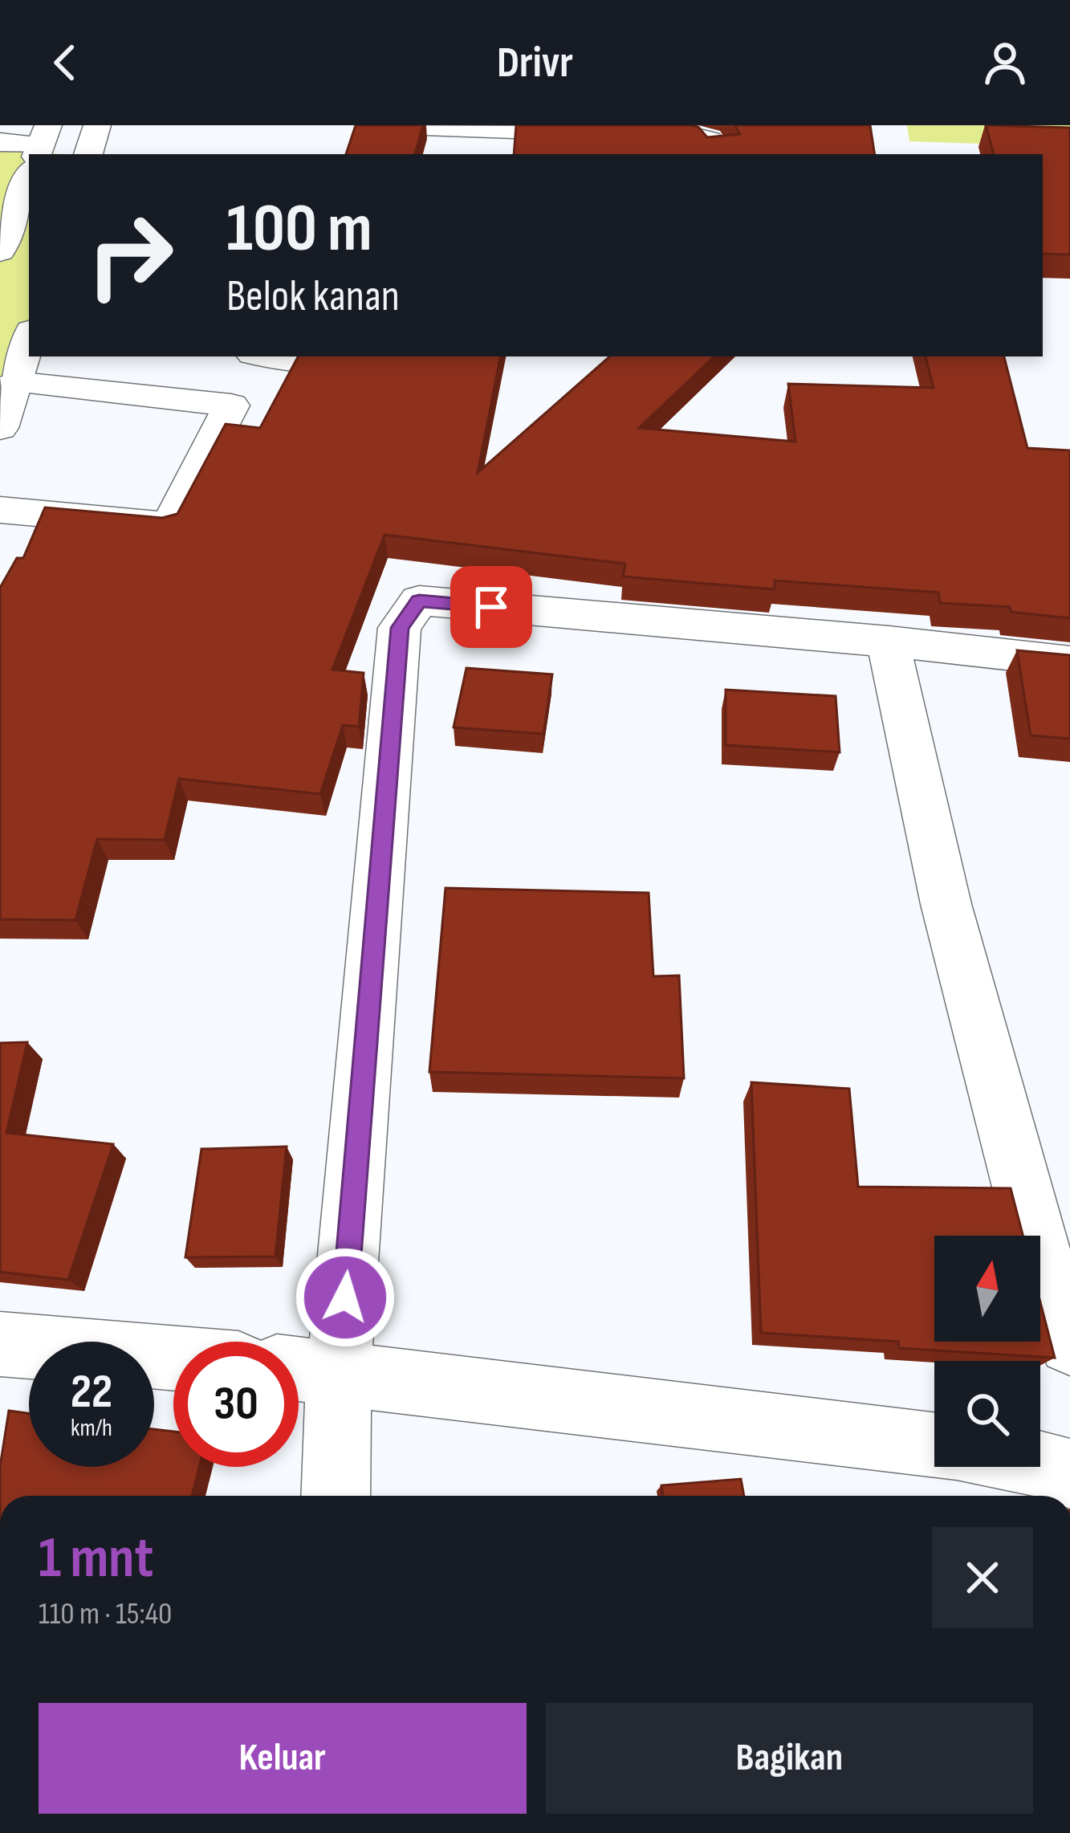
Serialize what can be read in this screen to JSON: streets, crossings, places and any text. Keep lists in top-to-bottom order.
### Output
{
  "north": "top",
  "page": {
    "header": "Drivr",
    "turn": ["100 m", "Belok kanan"],
    "speed": "22 km/h",
    "limit": "30",
    "heading": ["1 mnt", "110 m · 15:40"],
    "buttons": ["Keluar", "Bagikan"]
  }
}
